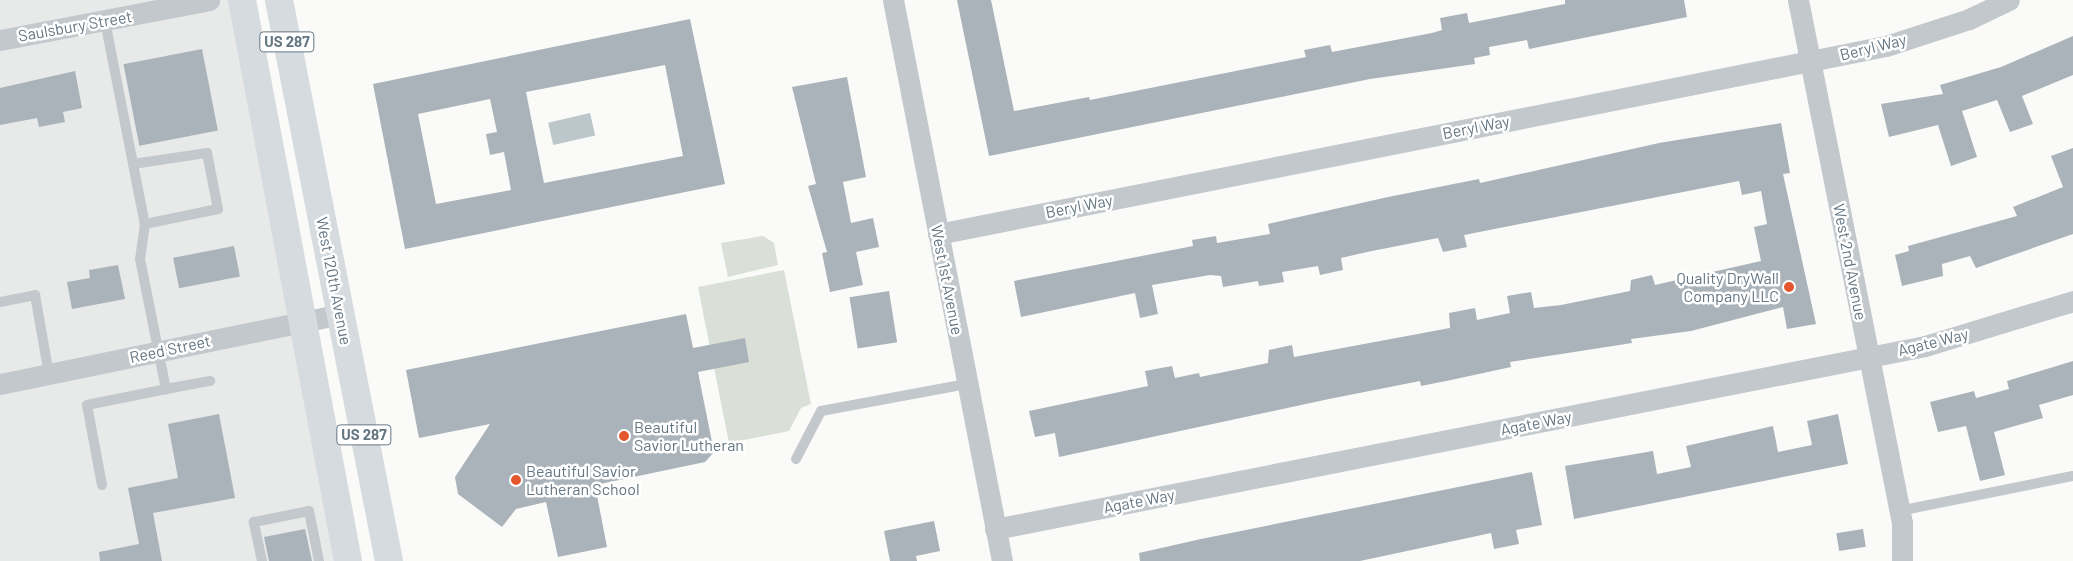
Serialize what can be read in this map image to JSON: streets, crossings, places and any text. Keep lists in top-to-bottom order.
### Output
{
  "streets": {
    "main road": ["US 287", "West 120th Avenue"],
    "street": [
      "Saulsbury Street",
      "Beryl Way",
      "West 2nd Avenue",
      "West 1st Avenue",
      "Agate Way",
      "Reed Street"
    ]
  },
  "crossings": [
    ["US 287", "Reed Street"],
    ["Beryl Way", "West 2nd Avenue"],
    ["Beryl Way", "West 1st Avenue"],
    ["West 2nd Avenue", "Agate Way"],
    ["West 1st Avenue", "Agate Way"],
    ["West 120th Avenue", "Reed Street"]
  ],
  "places": ["Quality DryWall Company LLC", "Beautiful Savior Lutheran", "Beautiful Savior Lutheran School"]
}
